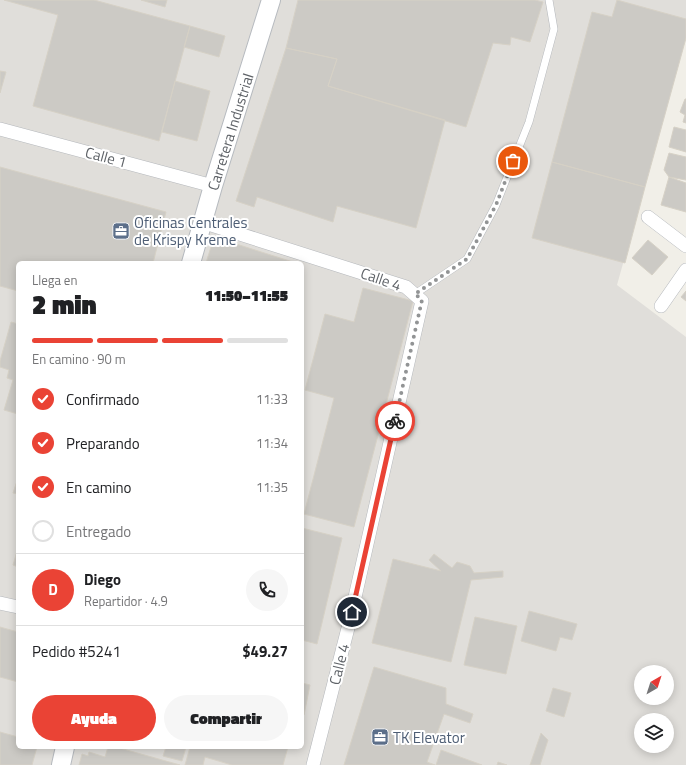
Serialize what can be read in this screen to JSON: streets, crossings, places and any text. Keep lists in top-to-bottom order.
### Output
{
  "streets": {
    "street": ["Carretera Industrial", "Calle 1", "Calle 4"]
  },
  "crossings": [
    ["Carretera Industrial", "Calle 1"],
    ["Carretera Industrial", "Calle 4"]
  ],
  "places": {
    "office": ["Oficinas Centrales de Krispy Kreme", "TK Elevator"]
  },
  "north": "top right",
  "page": {
    "heading": ["2 min", "Llega en", "11:50–11:55"],
    "panel": [
      "Diego",
      "Repartidor · 4.9",
      "Pedido #5241",
      "$49.27"
    ],
    "bar": "En camino · 90 m",
    "list": [
      ["Confirmado", "11:33"],
      ["Preparando", "11:34"],
      ["En camino", "11:35"],
      "Entregado"
    ],
    "round": "D",
    "buttons": ["Ayuda", "Compartir"]
  }
}
